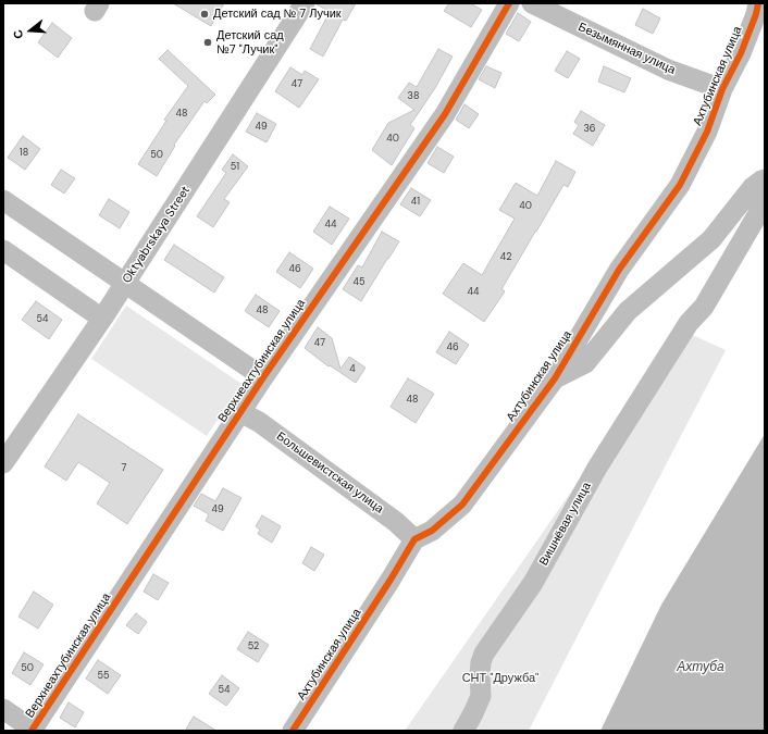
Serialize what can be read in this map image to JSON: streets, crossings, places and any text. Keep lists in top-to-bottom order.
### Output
{
  "streets": {
    "street": [
      "Безымянная улица",
      "Ахтубинская улица",
      "Oktyabrskaya Street",
      "Верхнеахтубинская улица",
      "Большевистская улица",
      "Вишнёвая улица"
    ]
  },
  "crossings": [
    ["Безымянная улица", "Ахтубинская улица"],
    ["Ахтубинская улица", "Большевистская улица"],
    ["Верхнеахтубинская улица", "Большевистская улица"]
  ],
  "water": ["Ахтуба"],
  "parks": ["СНТ \"Дружба\""],
  "places": ["Детский сад № 7 Лучик", "Детский сад №7 \"Лучик\""],
  "house_numbers": [
    "47",
    "38",
    "48",
    "49",
    "36",
    "40",
    "18",
    "50",
    "51",
    "41",
    "40",
    "44",
    "42",
    "46",
    "45",
    "44",
    "48",
    "54",
    "47",
    "46",
    "4",
    "48",
    "7",
    "49",
    "52",
    "50",
    "55",
    "54"
  ],
  "north": "left"
}
